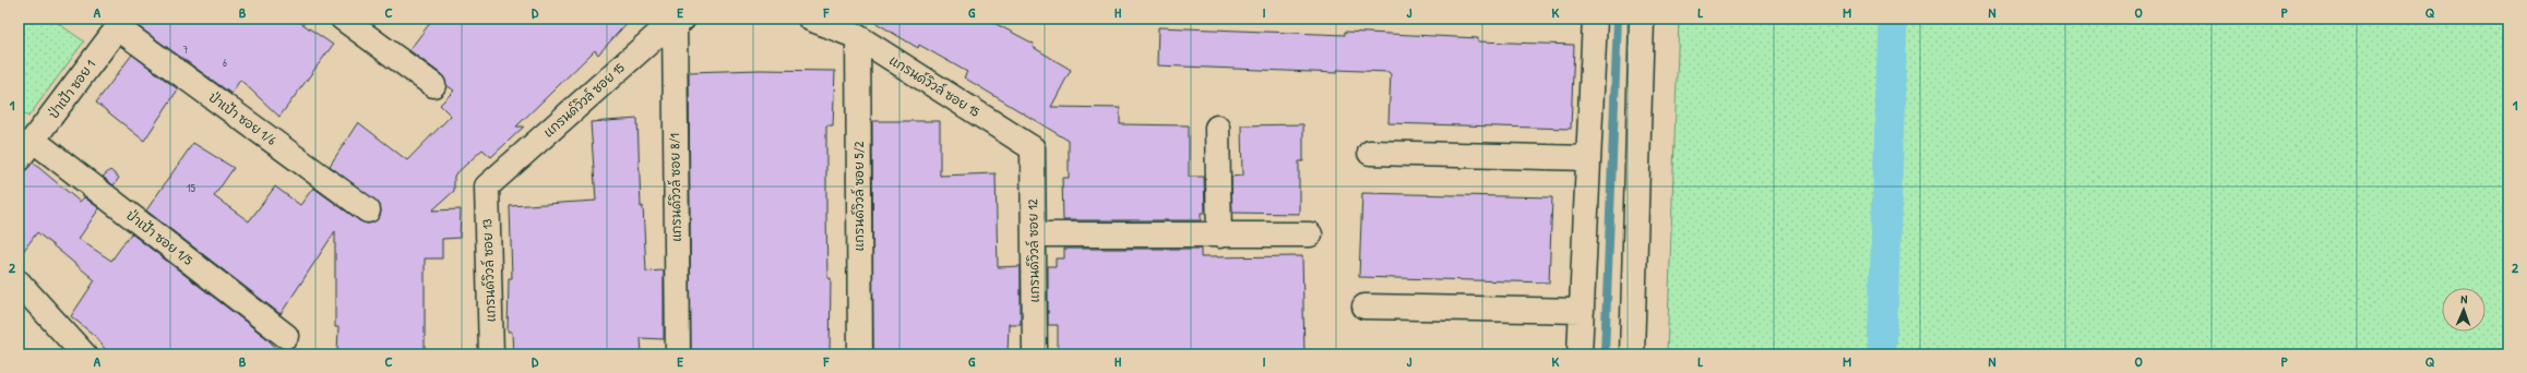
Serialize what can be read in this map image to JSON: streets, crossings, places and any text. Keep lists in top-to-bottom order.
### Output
{
  "streets": {
    "street": [
      "แกรนด์วิวล์ ซอย 15",
      "ป่าเป้า ซอย 1",
      "ป่าเป้า ซอย 1/6",
      "แกรนด์วิวล์ ซอย 8/1",
      "แกรนด์วิวล์ ซอย 5/2",
      "ป่าเป้า ซอย 1/5",
      "แกรนด์วิวล์ ซอย 12",
      "แกรนด์วิวล์ ซอย 13"
    ]
  },
  "crossings": [
    ["แกรนด์วิวล์ ซอย 15", "แกรนด์วิวล์ ซอย 8/1"],
    ["แกรนด์วิวล์ ซอย 15", "แกรนด์วิวล์ ซอย 5/2"],
    ["แกรนด์วิวล์ ซอย 15", "แกรนด์วิวล์ ซอย 12"],
    ["แกรนด์วิวล์ ซอย 15", "แกรนด์วิวล์ ซอย 13"],
    ["ป่าเป้า ซอย 1", "ป่าเป้า ซอย 1/6"],
    ["ป่าเป้า ซอย 1", "ป่าเป้า ซอย 1/5"]
  ],
  "house_numbers": ["7", "6", "15"],
  "north": "top",
  "grid": {
    "columns": [
      "A",
      "B",
      "C",
      "D",
      "E",
      "F",
      "G",
      "H",
      "I",
      "J",
      "K",
      "L",
      "M",
      "N",
      "O",
      "P",
      "Q"
    ],
    "rows": ["1", "2"]
  }
}
